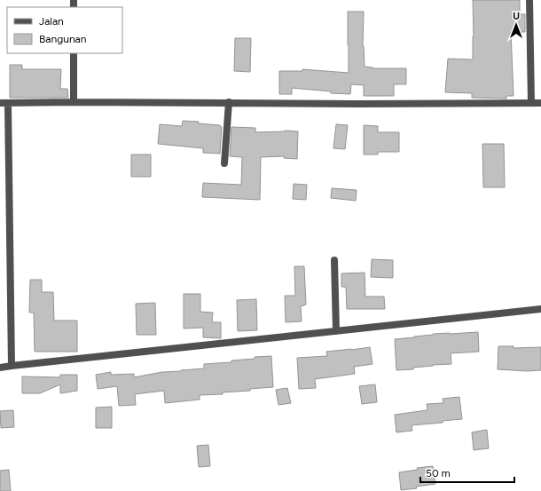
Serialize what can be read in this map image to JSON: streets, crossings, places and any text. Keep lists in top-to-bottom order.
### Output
{
  "legend": ["Jalan", "Bangunan"],
  "scale_bar": "50 m",
  "north": "top"
}
